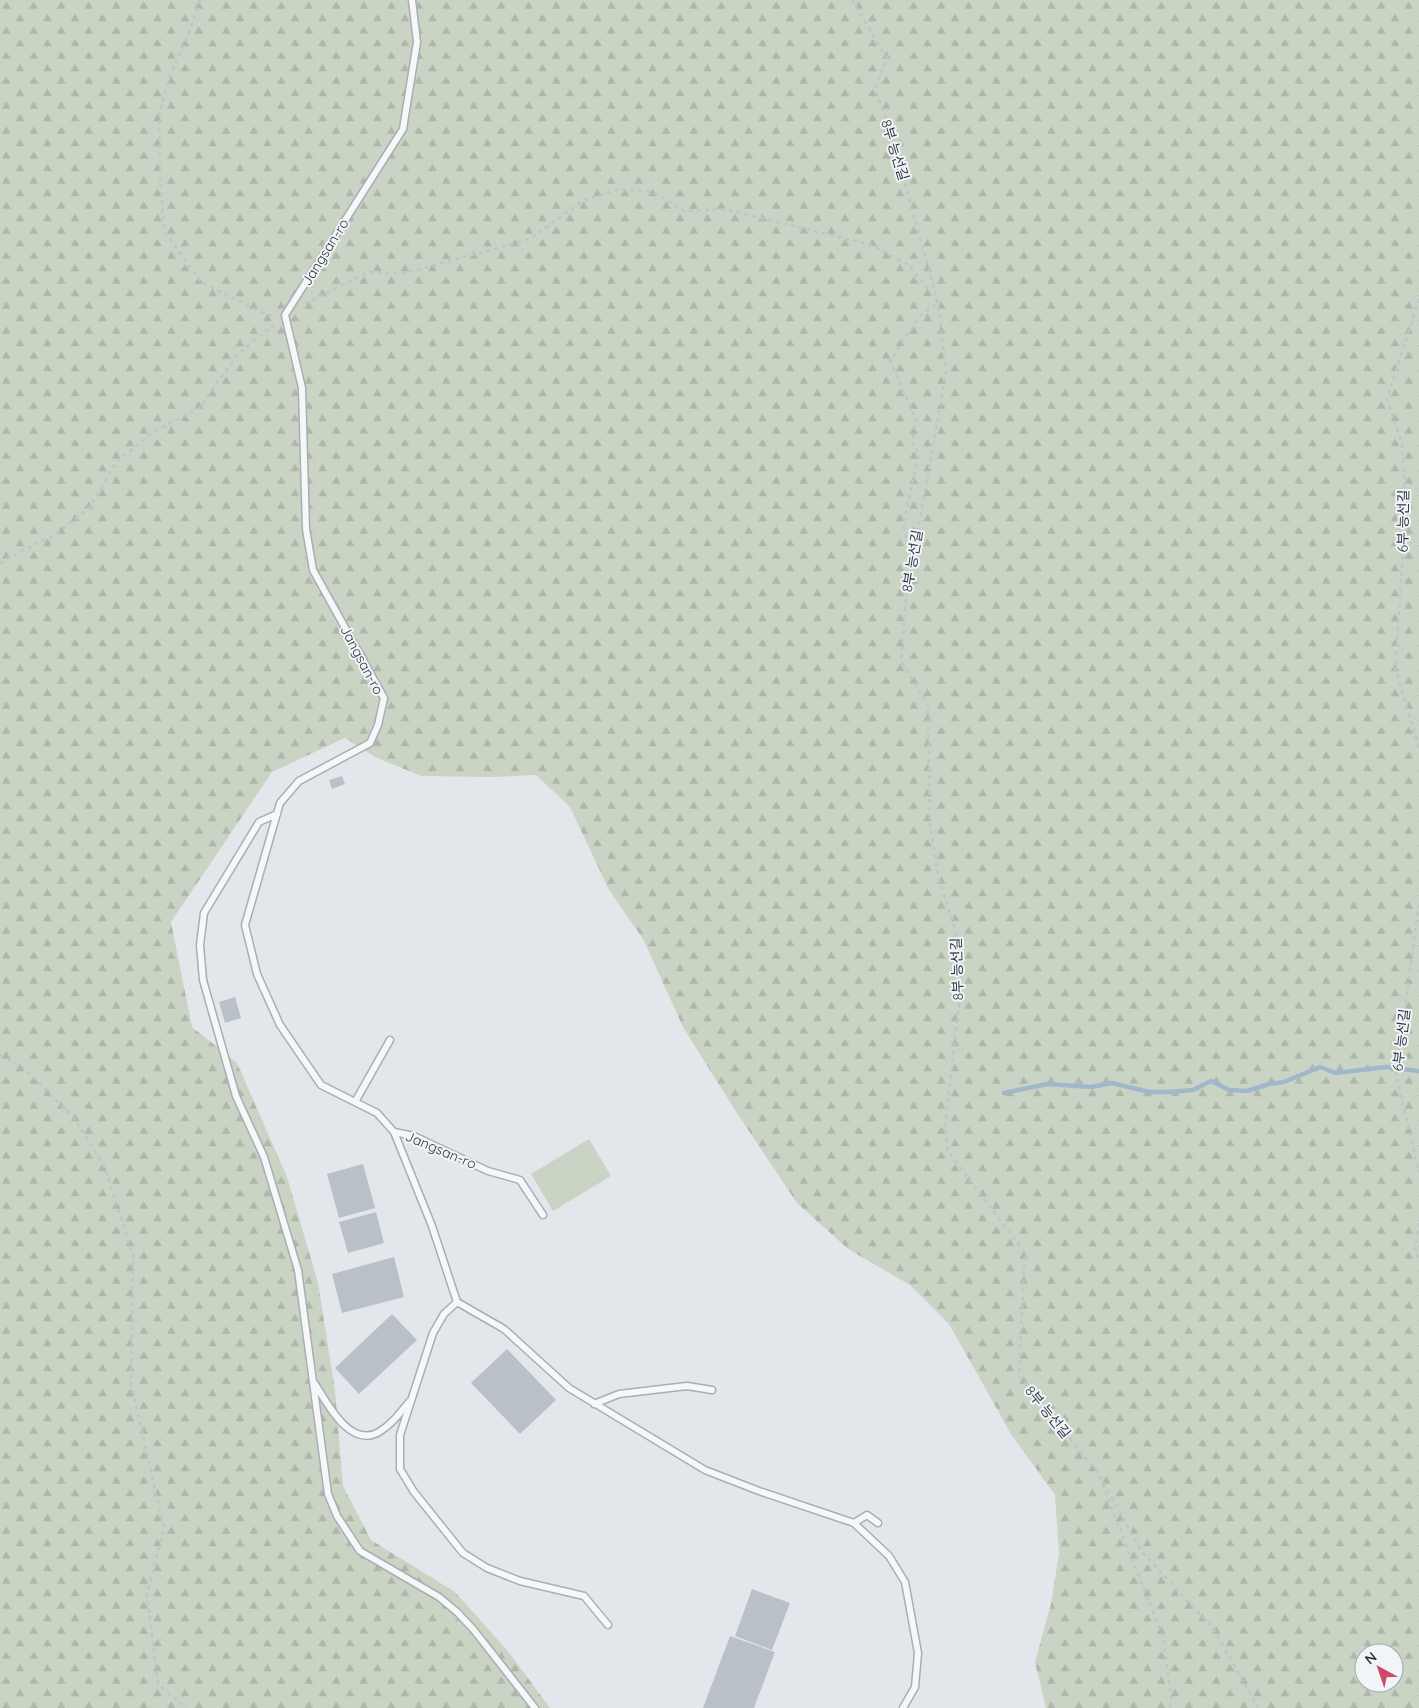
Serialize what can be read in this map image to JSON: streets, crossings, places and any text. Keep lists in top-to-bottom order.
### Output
{
  "streets": {
    "lane": ["Jangsan-ro"],
    "path": ["8부 능선길", "6부 능선길"]
  },
  "north": "top left"
}
